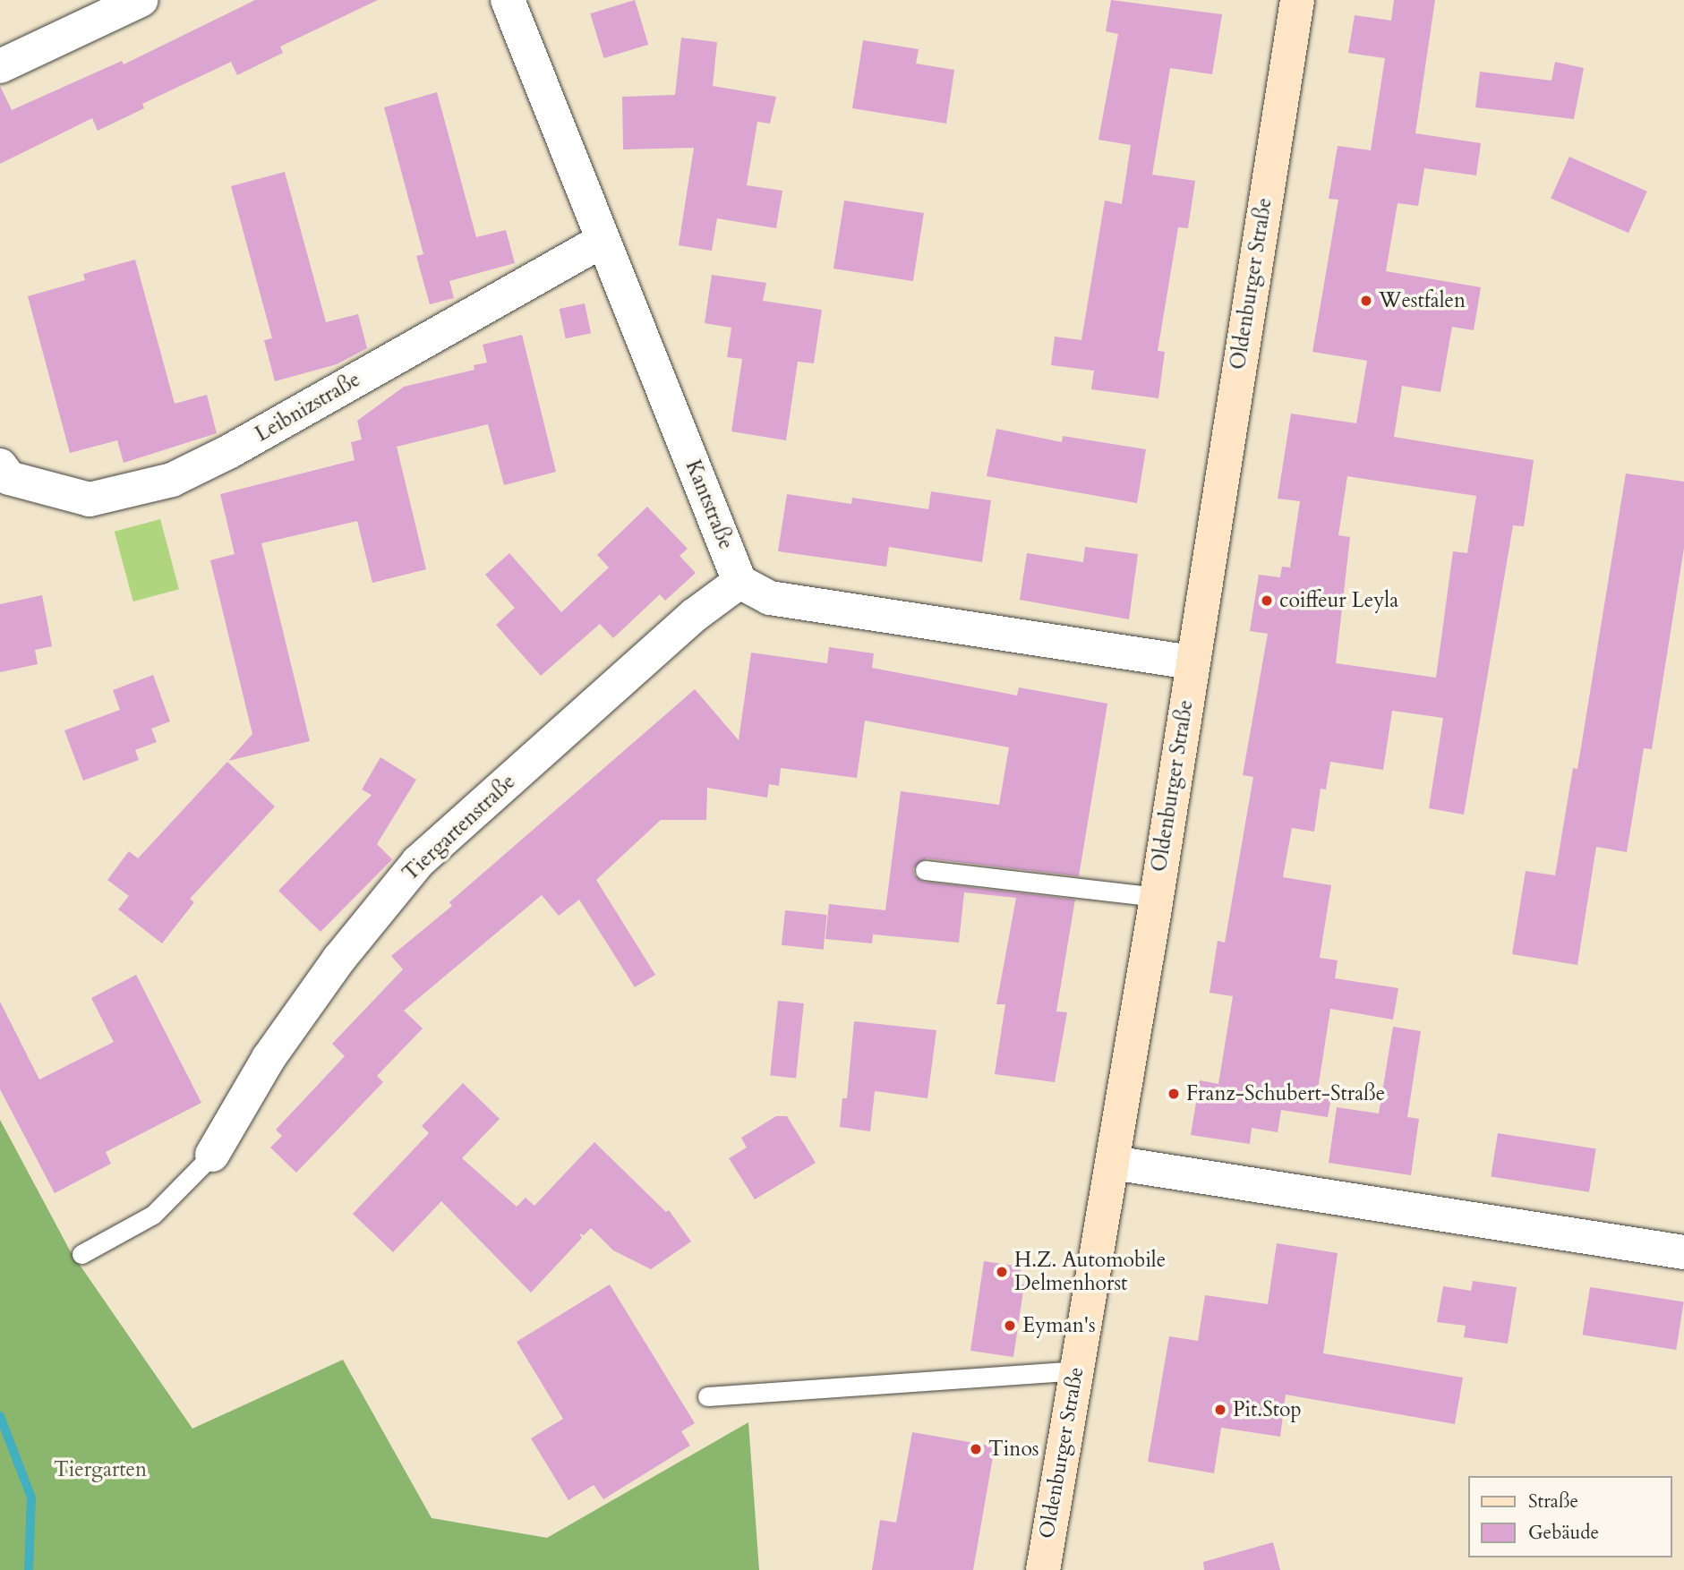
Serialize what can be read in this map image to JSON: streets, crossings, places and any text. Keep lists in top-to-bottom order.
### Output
{
  "streets": {
    "main road": ["Oldenburger Straße"],
    "street": ["Leibnizstraße", "Kantstraße", "Tiergartenstraße"]
  },
  "crossings": [
    ["Leibnizstraße", "Kantstraße"],
    ["Kantstraße", "Tiergartenstraße"]
  ],
  "parks": ["Tiergarten"],
  "places": [
    "Westfalen",
    "coiffeur Leyla",
    "Franz-Schubert-Straße",
    "H.Z. Automobile Delmenhorst",
    "Eyman's",
    "Pit.Stop",
    "Tinos"
  ],
  "legend": ["Straße", "Gebäude"]
}
